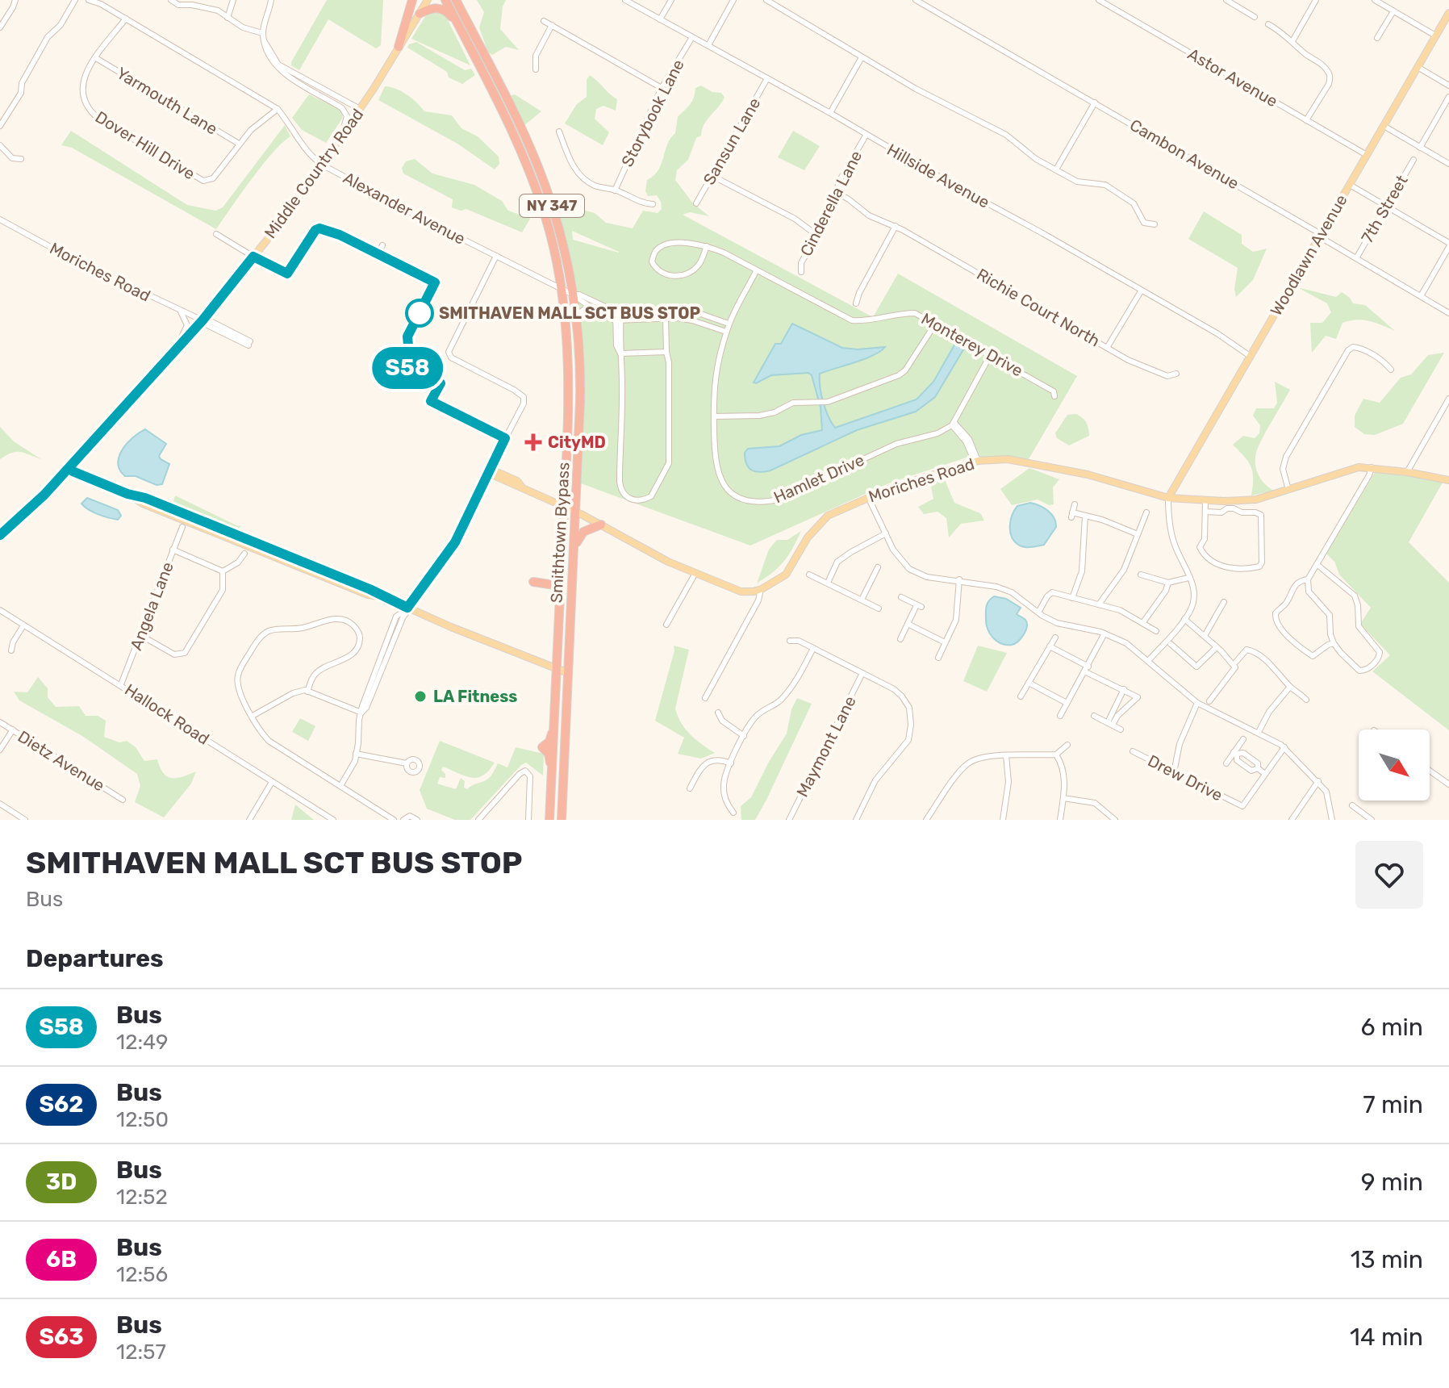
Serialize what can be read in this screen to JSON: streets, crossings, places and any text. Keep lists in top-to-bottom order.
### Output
{
  "streets": {
    "highway": ["NY 347", "Smithtown Bypass"],
    "main road": ["Middle Country Road", "Woodlawn Avenue", "Moriches Road"],
    "street": [
      "Astor Avenue",
      "Yarmouth Lane",
      "Storybook Lane",
      "Sansun Lane",
      "Dover Hill Drive",
      "Cambon Avenue",
      "Hillside Avenue",
      "Cinderella Lane",
      "Alexander Avenue",
      "7th Street",
      "Richie Court North",
      "Monterey Drive",
      "Hamlet Drive",
      "Angela Lane",
      "Hallock Road",
      "Maymont Lane",
      "Dietz Avenue",
      "Drew Drive"
    ]
  },
  "crossings": [
    ["Astor Avenue", "Woodlawn Avenue"],
    ["Yarmouth Lane", "Dover Hill Drive"],
    ["Storybook Lane", "Hillside Avenue"],
    ["Sansun Lane", "Hillside Avenue"],
    ["Dover Hill Drive", "Alexander Avenue"],
    ["Cambon Avenue", "7th Street"],
    ["Cambon Avenue", "Woodlawn Avenue"],
    ["Middle Country Road", "Alexander Avenue"],
    ["Middle Country Road", "Moriches Road"],
    ["Hillside Avenue", "Cinderella Lane"],
    ["Hillside Avenue", "Woodlawn Avenue"],
    ["Alexander Avenue", "Smithtown Bypass"],
    ["Woodlawn Avenue", "Moriches Road"],
    ["Monterey Drive", "Hamlet Drive"],
    ["Angela Lane", "Hallock Road"]
  ],
  "places": {
    "other": ["SMITHAVEN MALL SCT BUS STOP", "LA Fitness"],
    "health": ["CityMD"]
  },
  "lines": ["bus line S58"],
  "north": "bottom right",
  "page": {
    "on_map": "S58",
    "heading": [
      ["SMITHAVEN MALL SCT BUS STOP", "Bus"],
      "Departures"
    ],
    "list": [
      {
        "mark": "S58",
        "name": "Bus",
        "note": "12:49",
        "value": "6 min"
      },
      {
        "mark": "S62",
        "name": "Bus",
        "note": "12:50",
        "value": "7 min"
      },
      {
        "mark": "3D",
        "name": "Bus",
        "note": "12:52",
        "value": "9 min"
      },
      {
        "mark": "6B",
        "name": "Bus",
        "note": "12:56",
        "value": "13 min"
      },
      {
        "mark": "S63",
        "name": "Bus",
        "note": "12:57",
        "value": "14 min"
      }
    ]
  }
}
